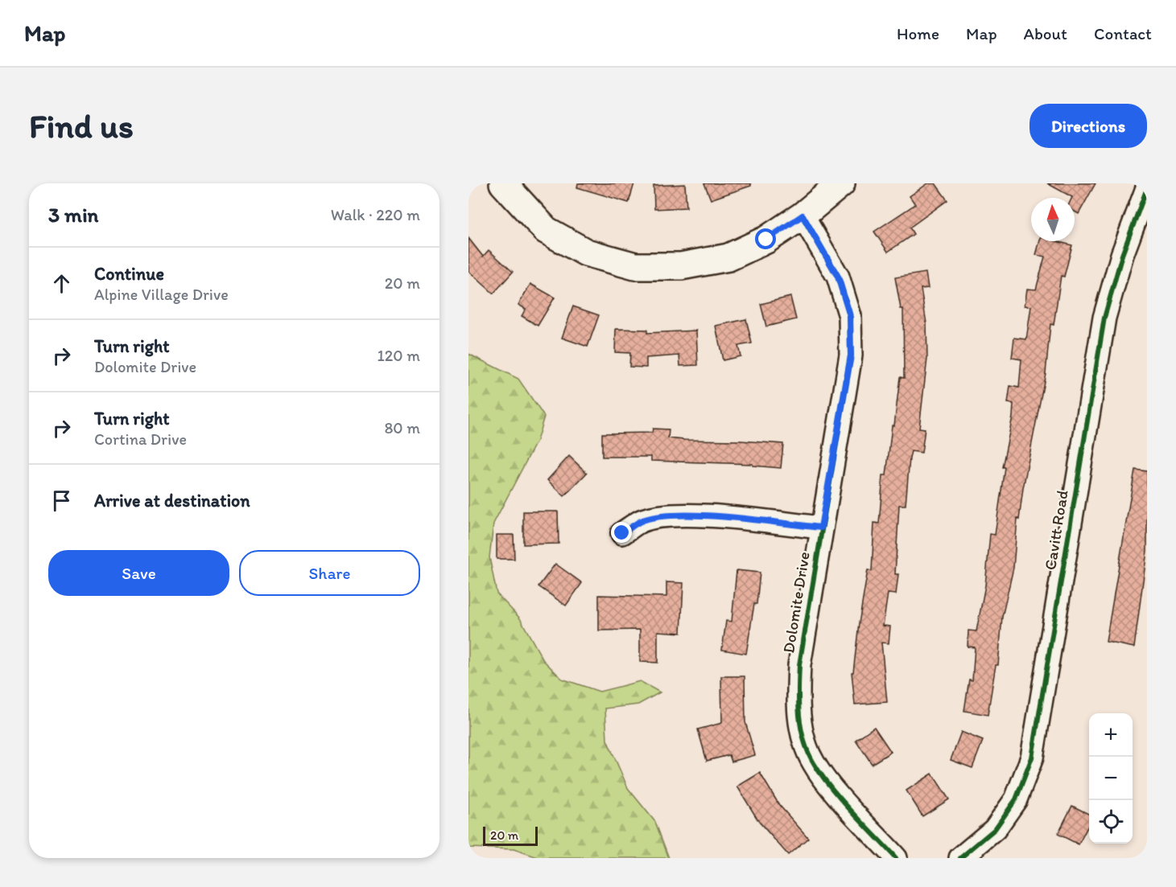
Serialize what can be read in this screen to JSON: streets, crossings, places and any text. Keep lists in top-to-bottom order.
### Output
{
  "streets": {
    "street": ["Cavitt Road", "Dolomite Drive"]
  },
  "scale_bar": "20 m",
  "north": "top",
  "page": {
    "header": "Map",
    "nav": [
      "Home",
      "Map",
      "About",
      "Contact"
    ],
    "buttons": [
      "Directions",
      ["Save", "Share"]
    ],
    "title": "Find us",
    "heading": ["3 min", "Walk · 220 m"],
    "list": [
      ["Continue", "Alpine Village Drive", "20 m"],
      ["Turn right", "Dolomite Drive", "120 m"],
      ["Turn right", "Cortina Drive", "80 m"],
      "Arrive at destination"
    ],
    "map_buttons": ["+", "−"],
    "scale": "20 m"
  }
}
